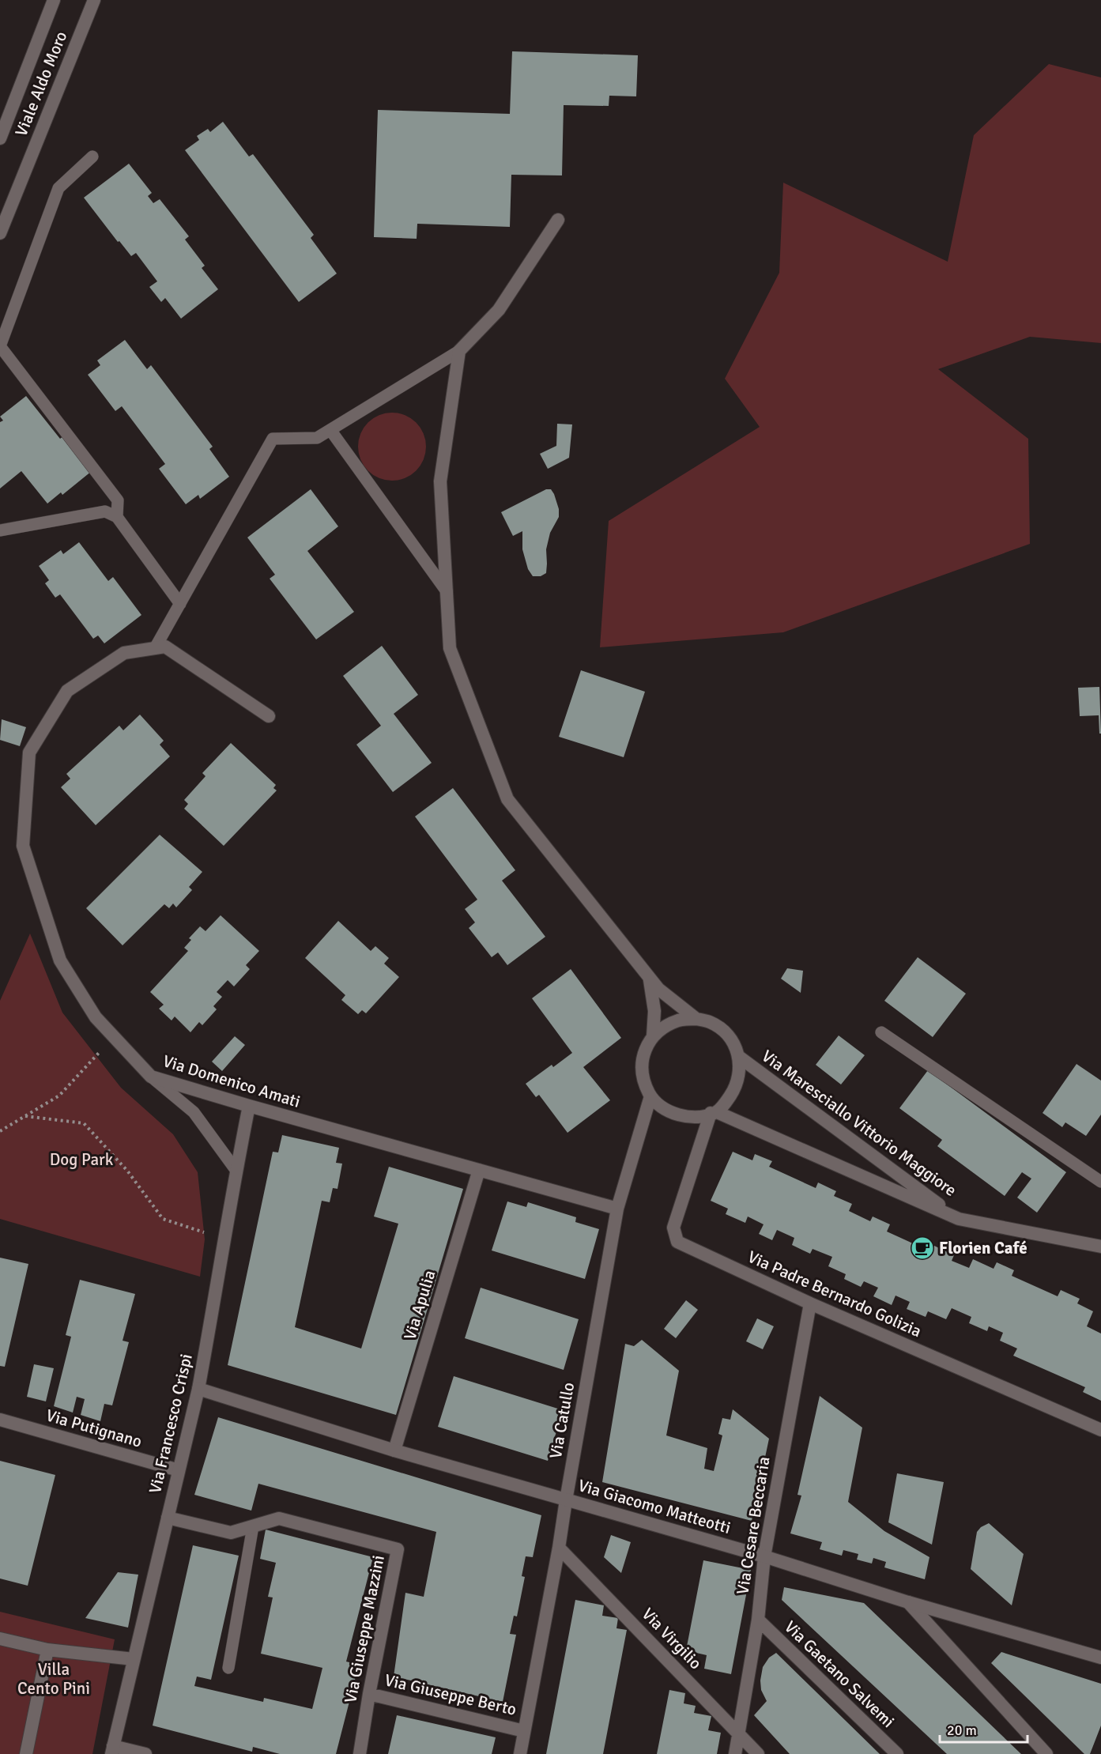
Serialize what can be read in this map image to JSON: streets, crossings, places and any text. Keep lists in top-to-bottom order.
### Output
{
  "streets": {
    "street": [
      "Viale Aldo Moro",
      "Via Domenico Amati",
      "Via Maresciallo Vittorio Maggiore",
      "Via Padre Bernardo Golizia",
      "Via Apulia",
      "Via Catullo",
      "Via Francesco Crispi",
      "Via Putignano",
      "Via Giacomo Matteotti",
      "Via Cesare Beccaria",
      "Via Giuseppe Mazzini",
      "Via Virgilio",
      "Via Gaetano Salvemi",
      "Via Giuseppe Berto"
    ]
  },
  "crossings": [
    ["Via Domenico Amati", "Via Apulia"],
    ["Via Domenico Amati", "Via Catullo"],
    ["Via Domenico Amati", "Via Francesco Crispi"],
    ["Via Maresciallo Vittorio Maggiore", "Via Padre Bernardo Golizia"],
    ["Via Maresciallo Vittorio Maggiore", "Via Catullo"],
    ["Via Padre Bernardo Golizia", "Via Catullo"],
    ["Via Padre Bernardo Golizia", "Via Cesare Beccaria"],
    ["Via Apulia", "Via Giacomo Matteotti"],
    ["Via Catullo", "Via Giacomo Matteotti"],
    ["Via Catullo", "Via Virgilio"],
    ["Via Catullo", "Via Giuseppe Berto"],
    ["Via Francesco Crispi", "Via Putignano"],
    ["Via Francesco Crispi", "Via Giacomo Matteotti"],
    ["Via Francesco Crispi", "Via Giuseppe Mazzini"],
    ["Via Giacomo Matteotti", "Via Cesare Beccaria"],
    ["Via Cesare Beccaria", "Via Virgilio"],
    ["Via Cesare Beccaria", "Via Gaetano Salvemi"],
    ["Via Giuseppe Mazzini", "Via Giuseppe Berto"]
  ],
  "parks": ["Dog Park", "Villa Cento Pini"],
  "places": {
    "cafe": ["Florien Café"]
  },
  "scale_bar": "20 m"
}
